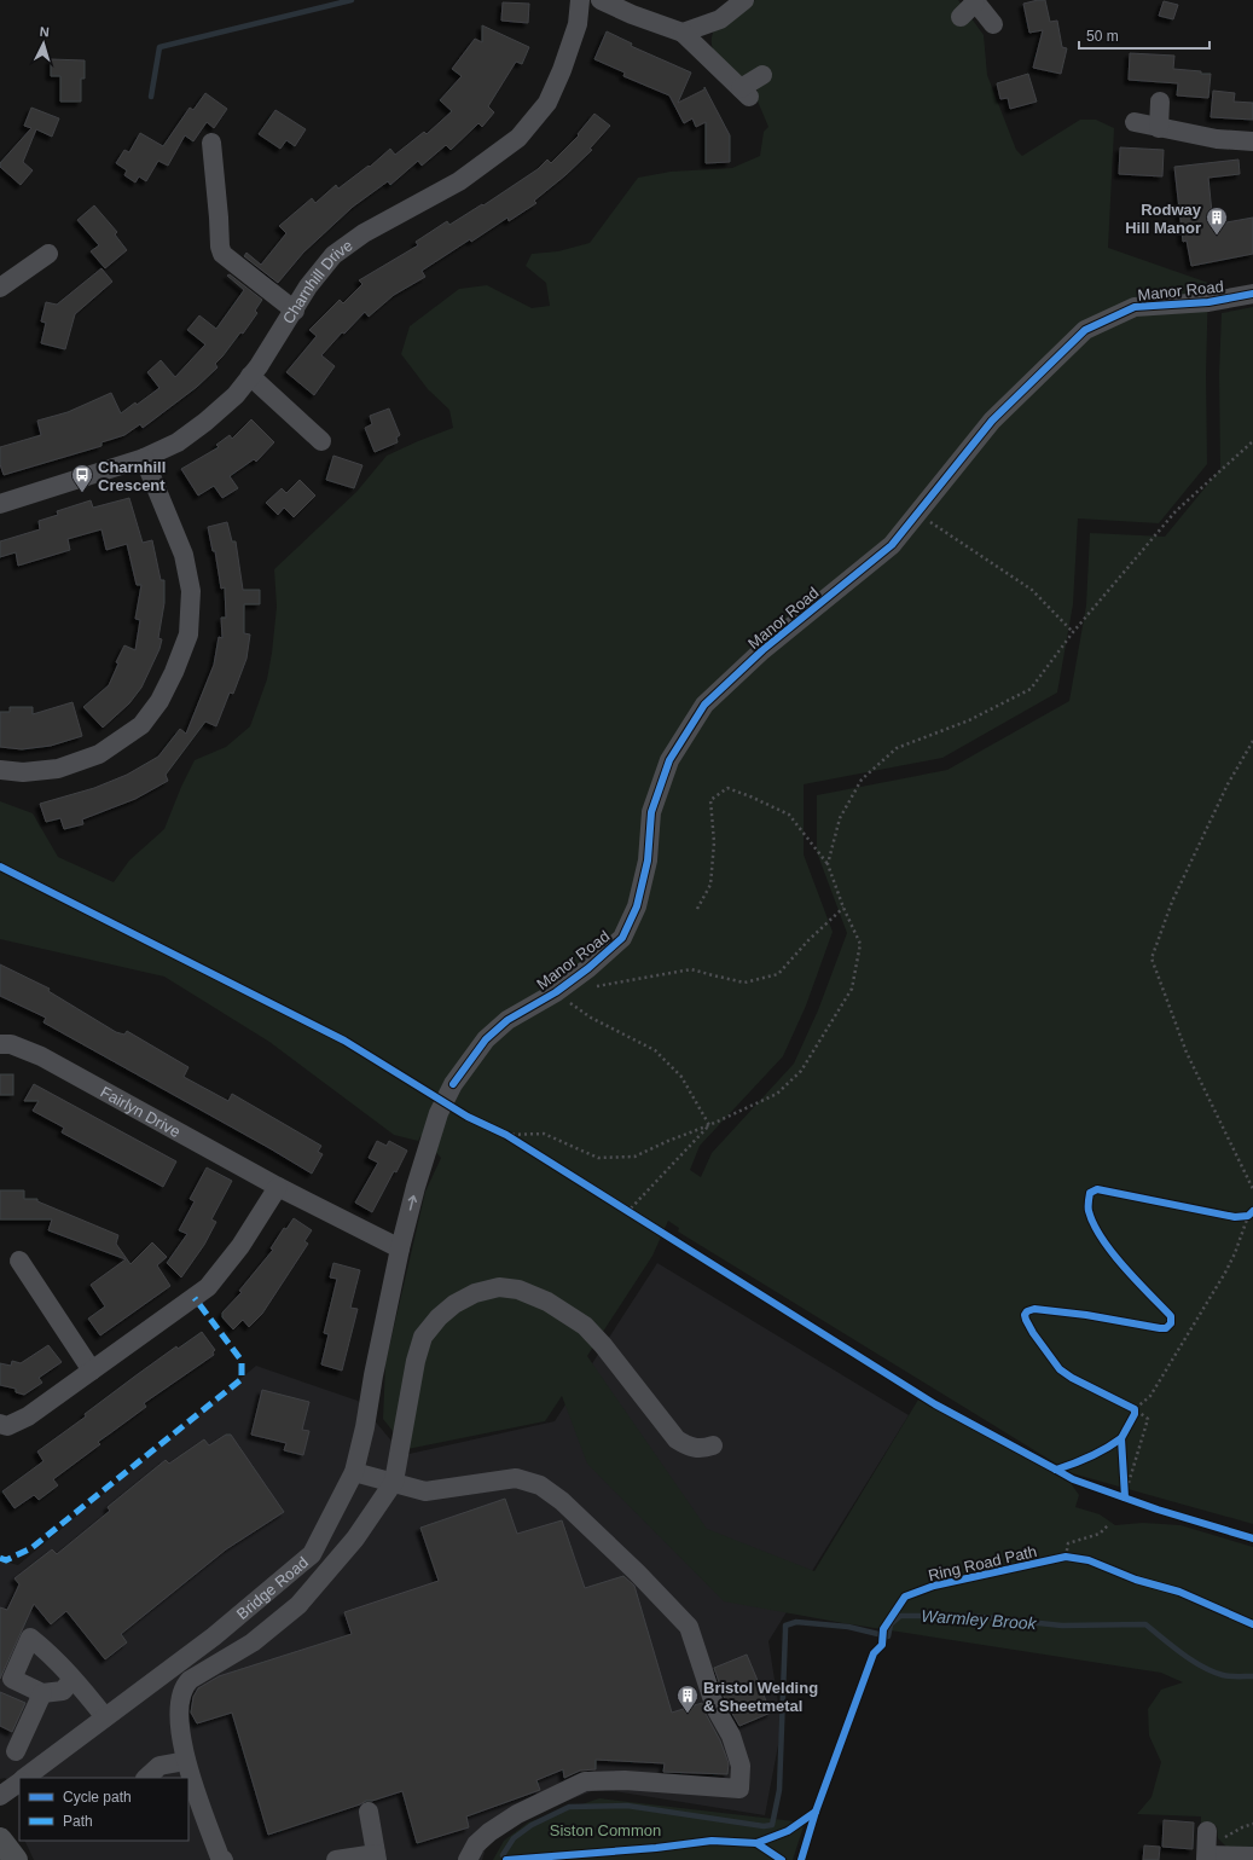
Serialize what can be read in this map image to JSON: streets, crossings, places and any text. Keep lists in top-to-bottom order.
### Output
{
  "streets": {
    "street": [
      "Charnhill Drive",
      "Manor Road",
      "Fairlyn Drive",
      "Bridge Road"
    ],
    "cycle path": ["Ring Road Path"]
  },
  "crossings": [
    ["Manor Road", "Fairlyn Drive"],
    ["Manor Road", "Bridge Road"],
    ["Fairlyn Drive", "Bridge Road"]
  ],
  "water": ["Warmley Brook"],
  "parks": ["Siston Common"],
  "places": {
    "building": ["Rodway Hill Manor", "Bristol Welding & Sheetmetal"],
    "bus stop": ["Charnhill Crescent"]
  },
  "legend": ["Cycle path", "Path"],
  "scale_bar": "50 m",
  "north": "top"
}
